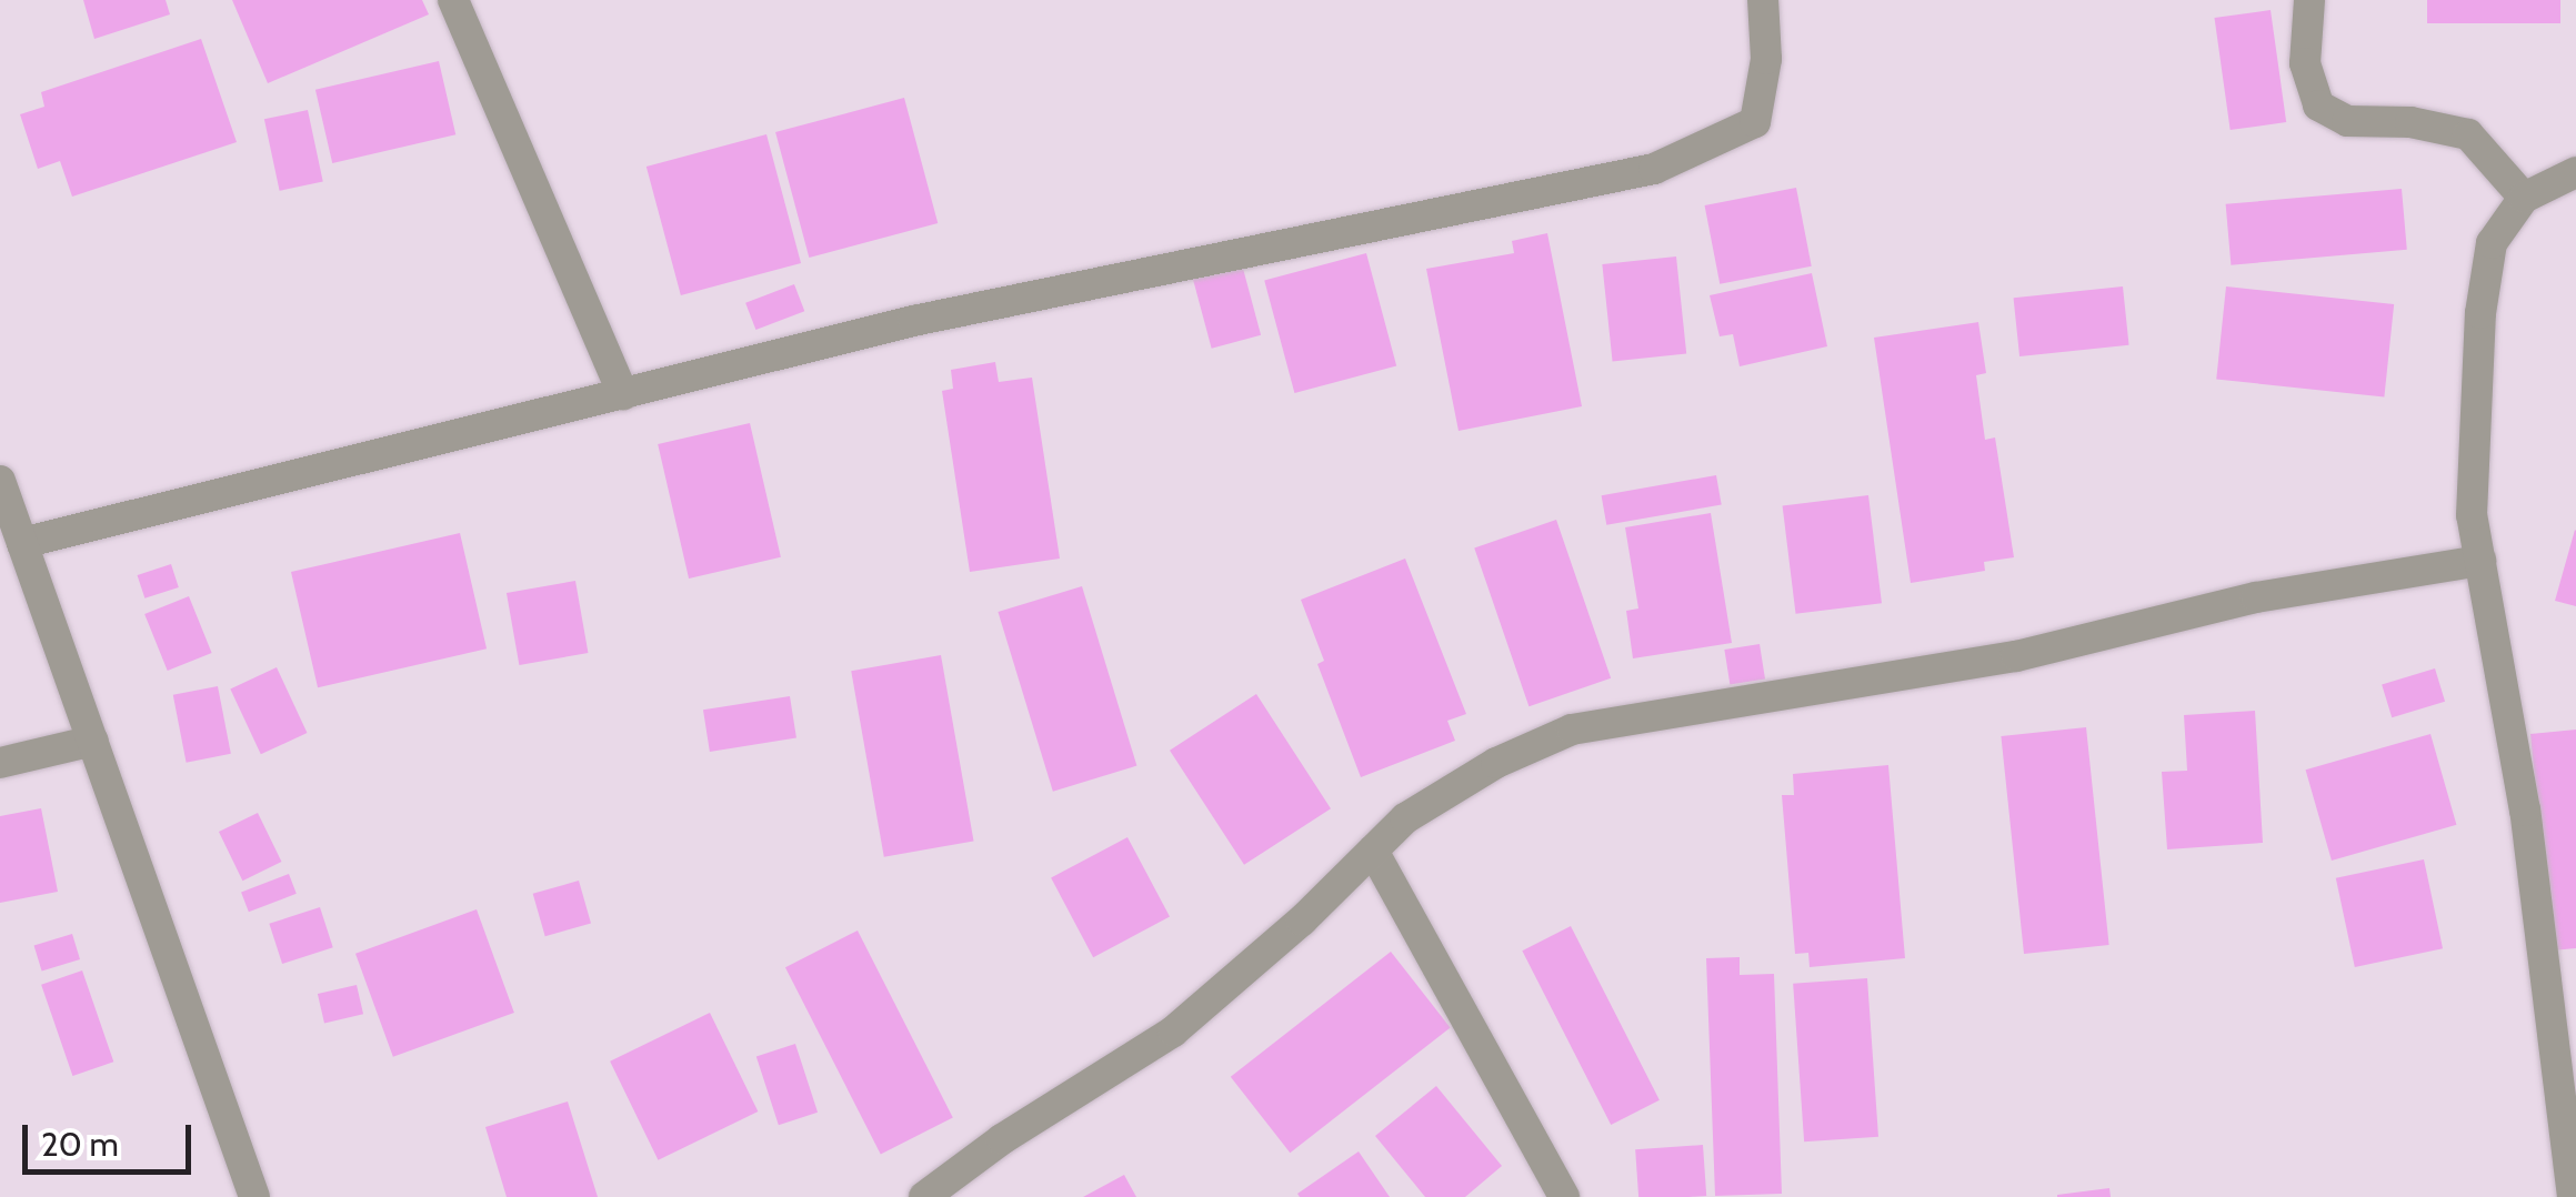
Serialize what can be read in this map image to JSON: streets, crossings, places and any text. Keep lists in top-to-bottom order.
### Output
{
  "scale_bar": "20 m"
}
